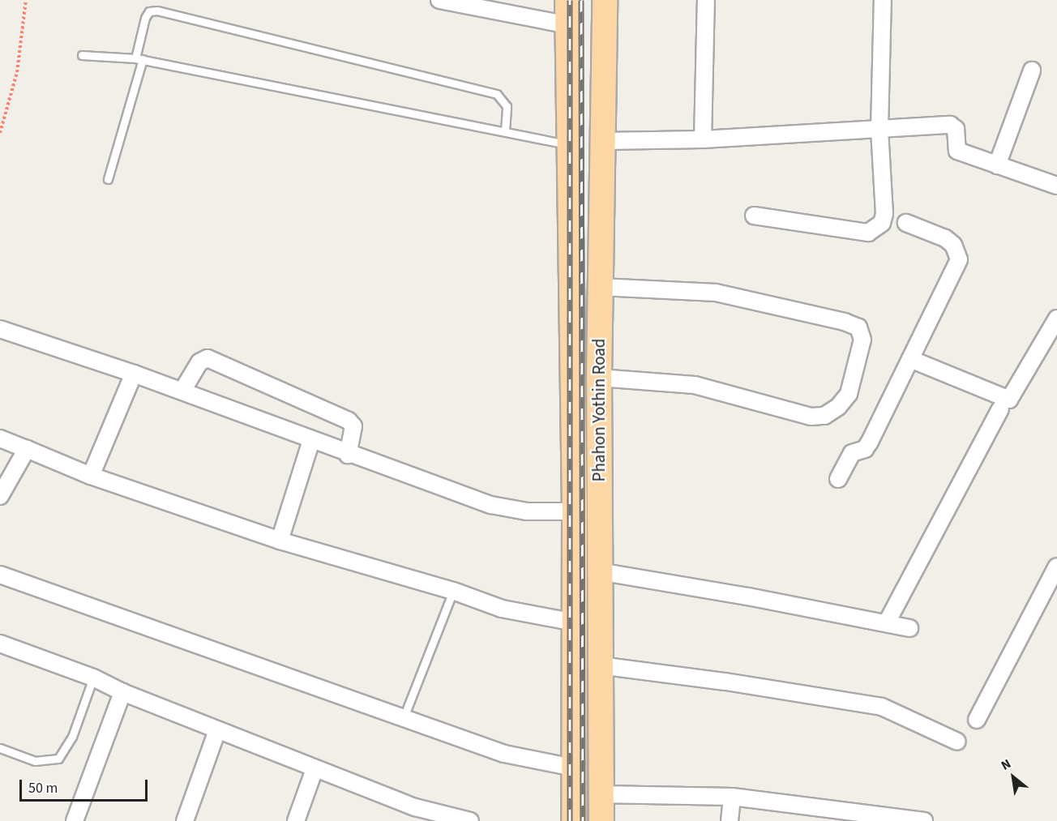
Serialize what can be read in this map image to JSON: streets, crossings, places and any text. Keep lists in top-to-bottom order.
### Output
{
  "streets": {
    "main road": ["Phahon Yothin Road"]
  },
  "scale_bar": "50 m",
  "north": "top left"
}
